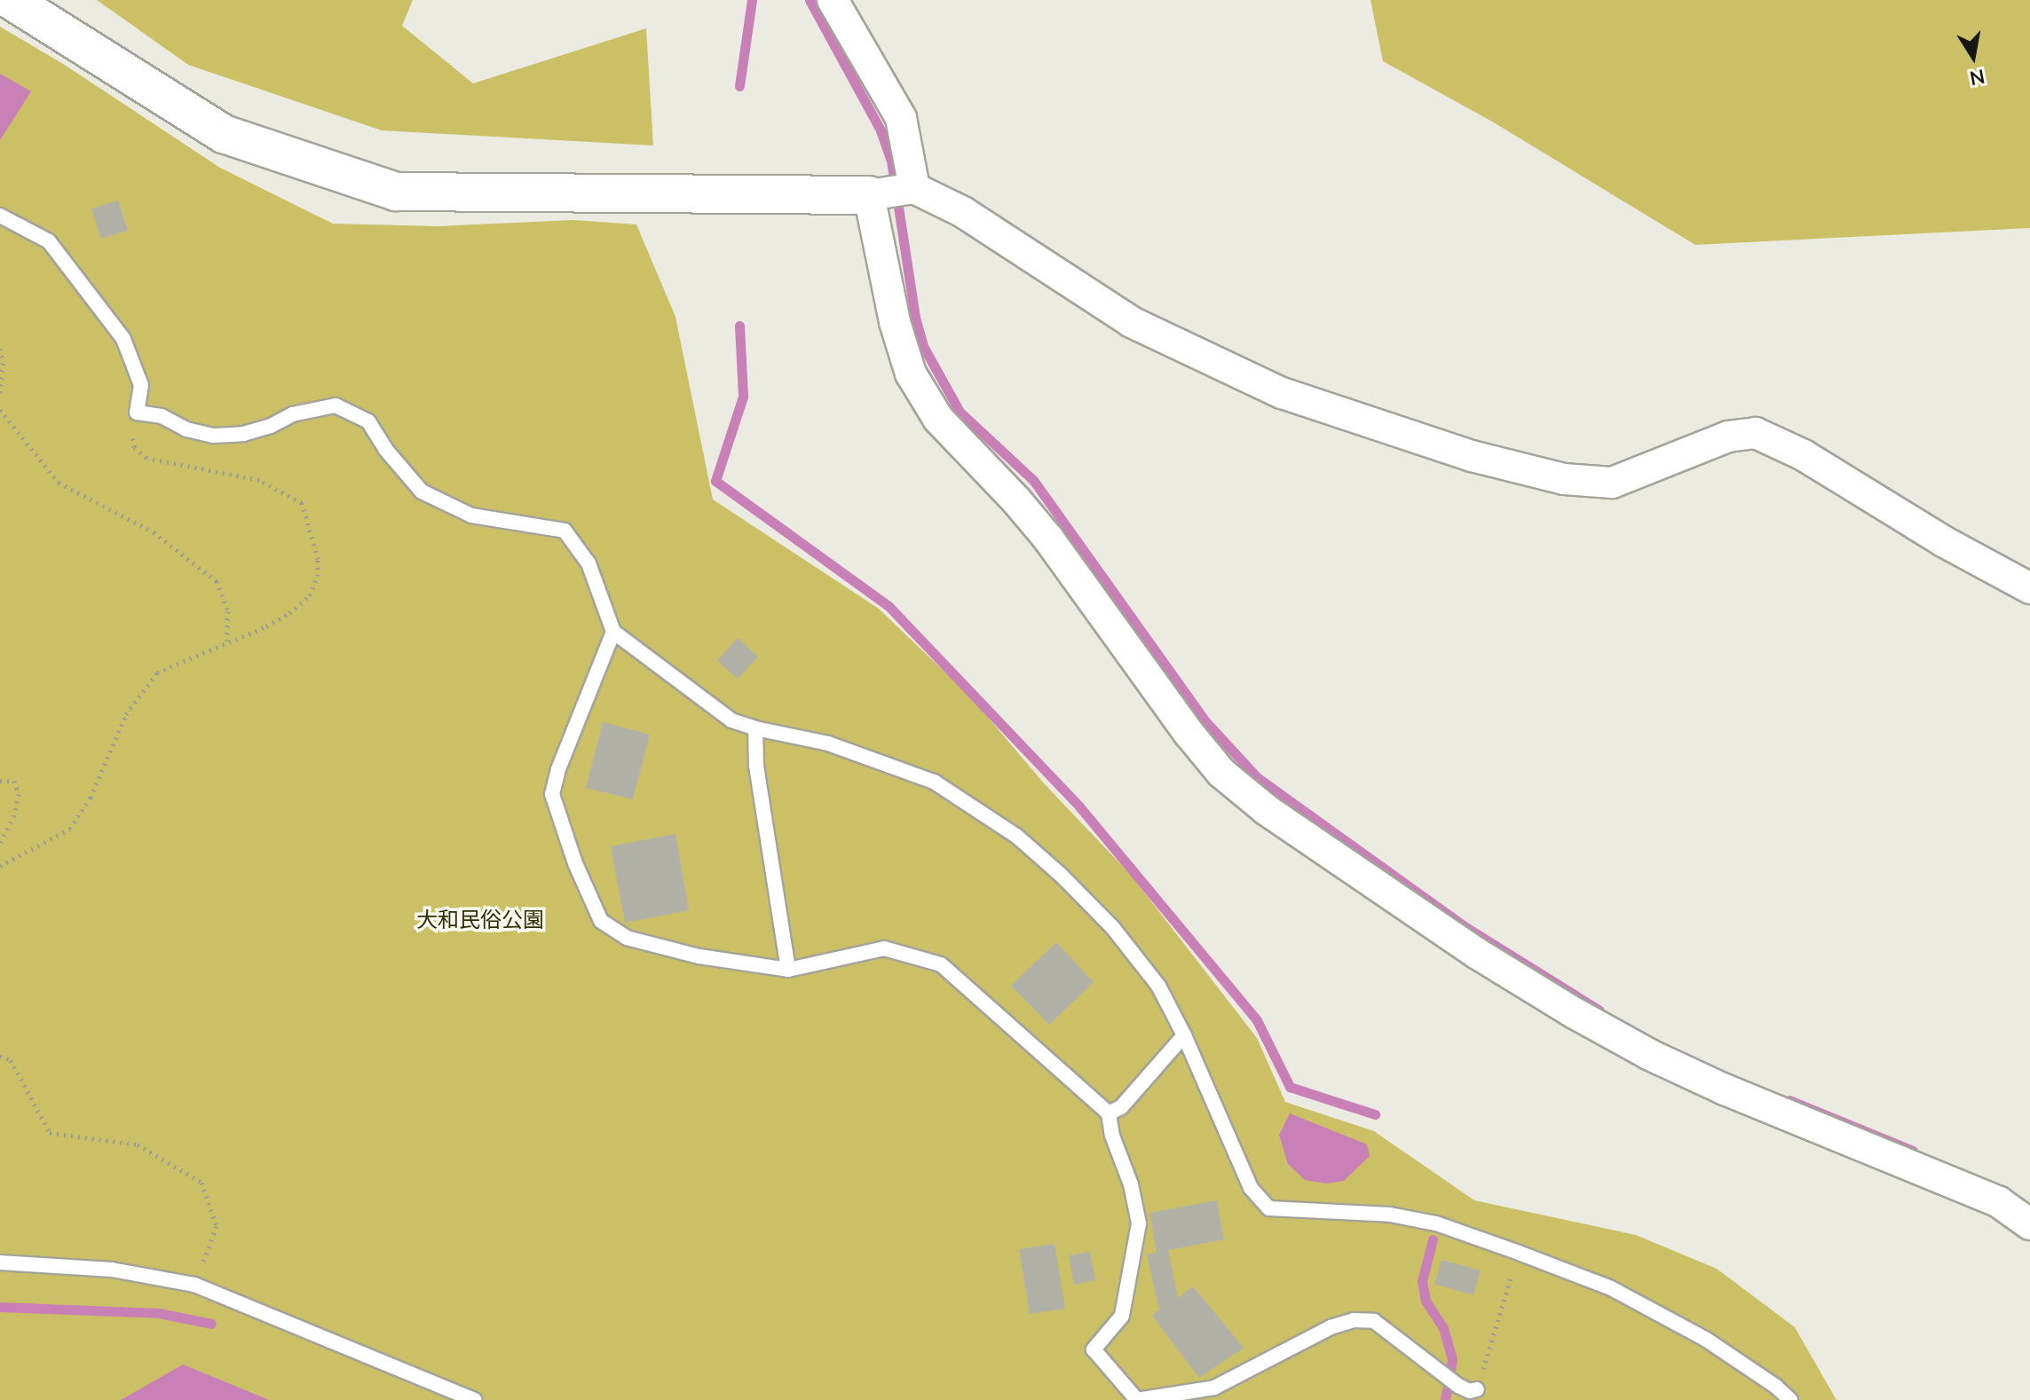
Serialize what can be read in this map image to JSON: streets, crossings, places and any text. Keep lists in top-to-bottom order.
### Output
{
  "parks": ["大和民俗公園"],
  "north": "bottom"
}
